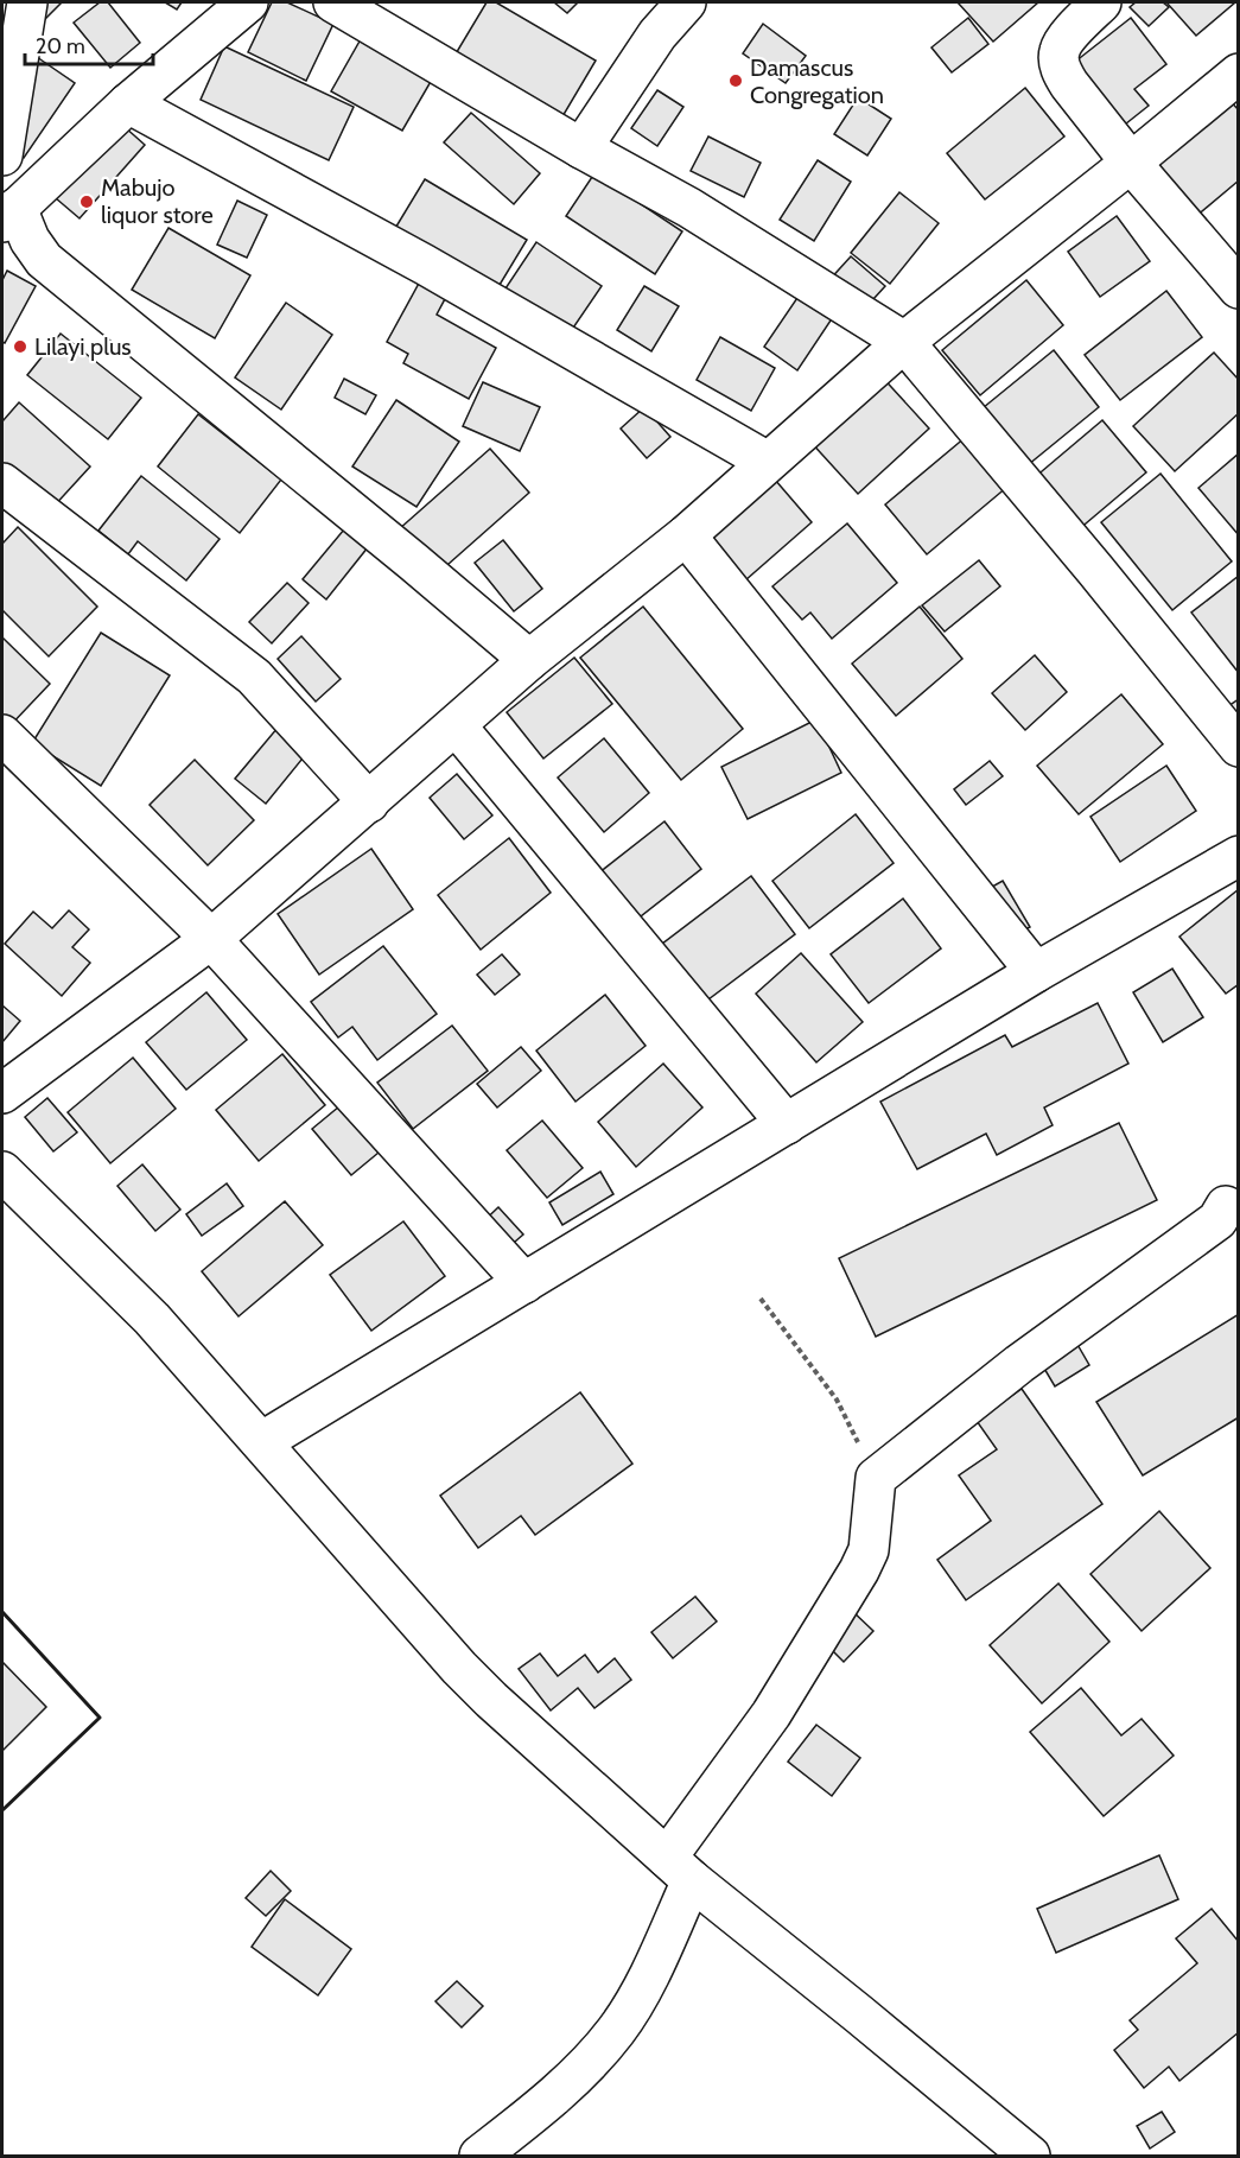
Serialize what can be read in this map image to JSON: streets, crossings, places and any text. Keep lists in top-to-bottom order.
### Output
{
  "places": ["Damascus Congregation", "Mabujo liquor store", "Lilayi plus"],
  "scale_bar": "20 m"
}
